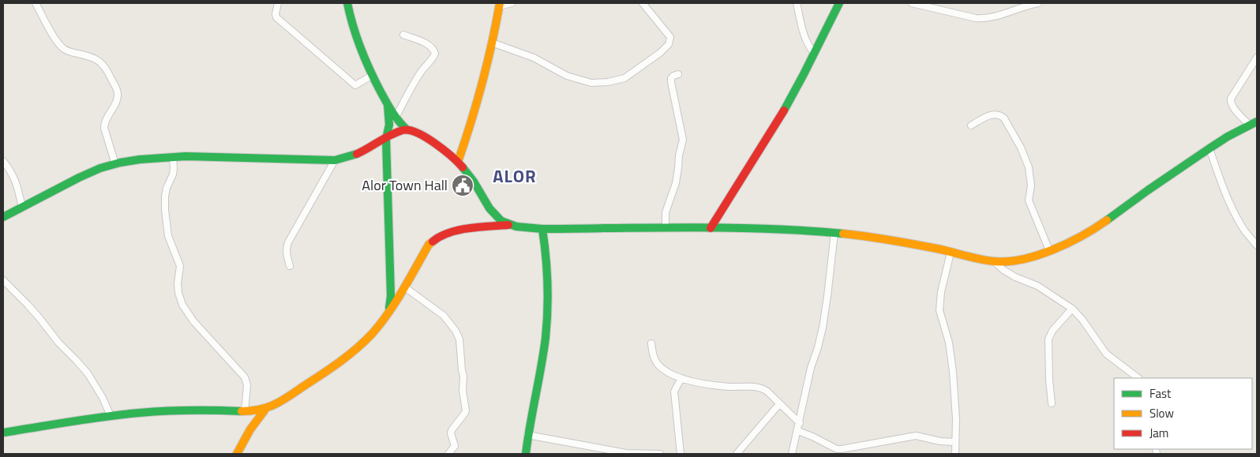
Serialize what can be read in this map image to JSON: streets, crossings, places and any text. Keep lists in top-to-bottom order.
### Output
{
  "districts": ["ALOR"],
  "places": {
    "public building": ["Alor Town Hall"]
  },
  "legend": ["Fast", "Slow", "Jam"]
}
